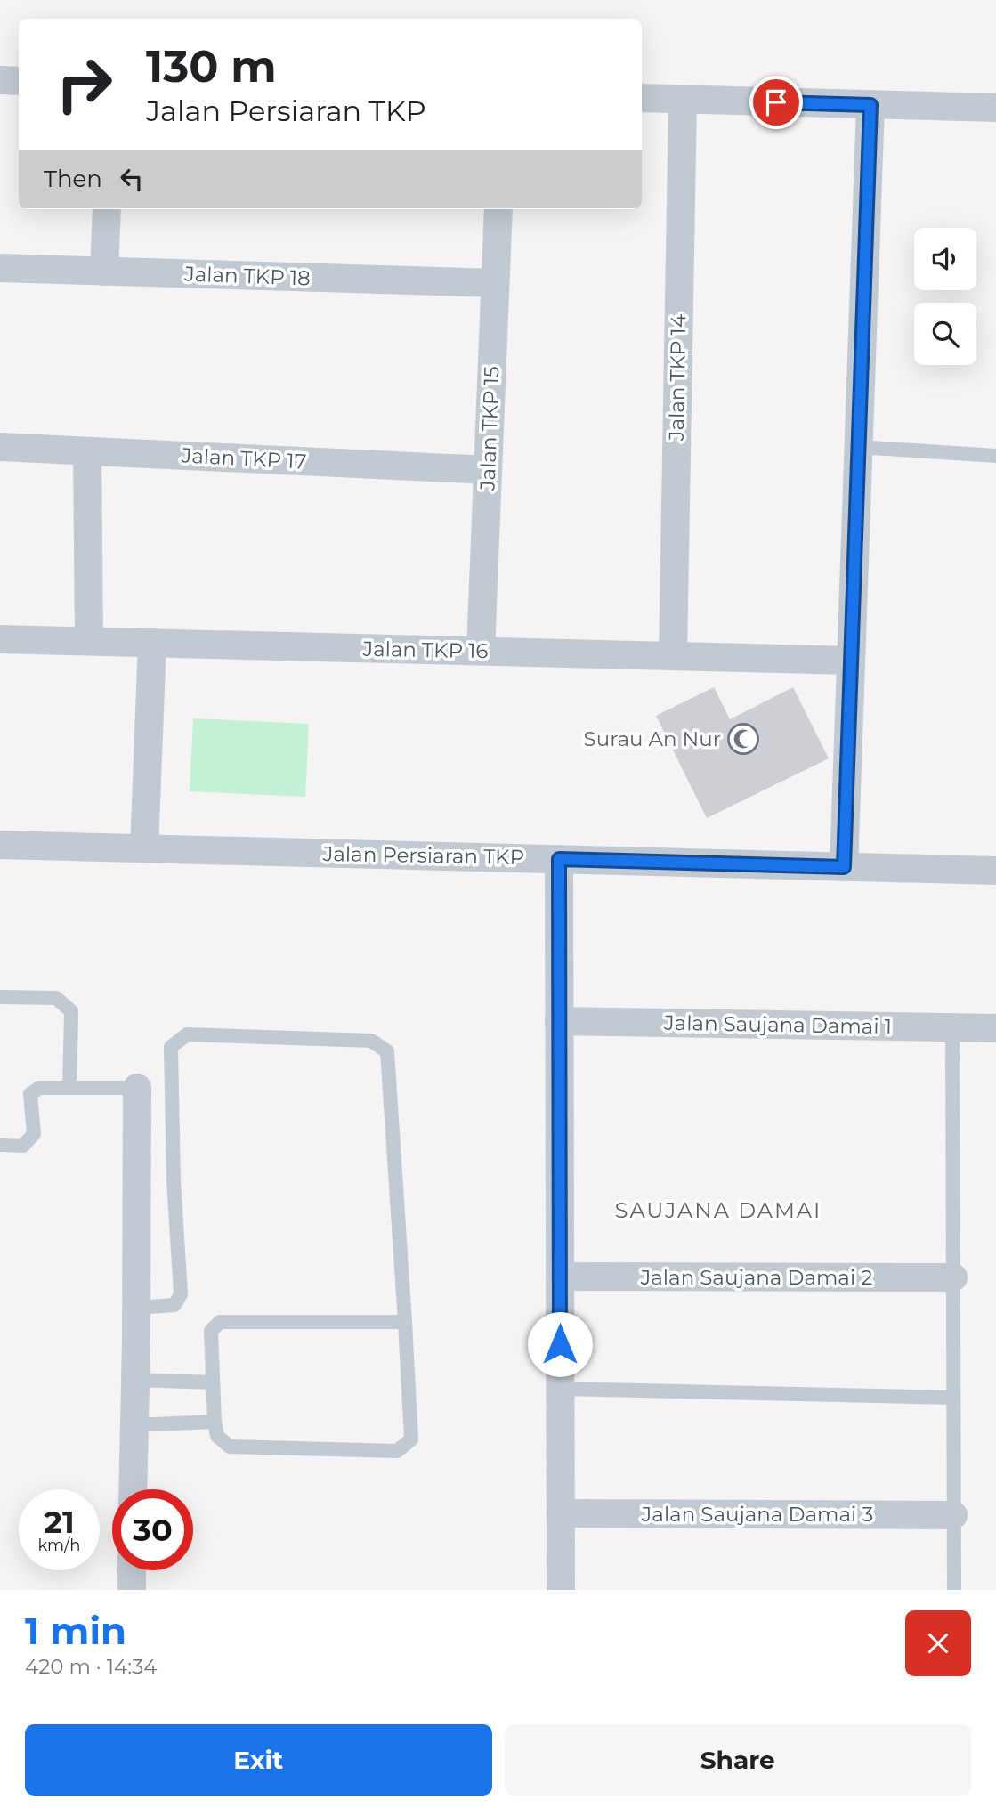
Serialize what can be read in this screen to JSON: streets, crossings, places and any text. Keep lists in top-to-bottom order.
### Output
{
  "streets": {
    "street": [
      "Jalan TKP 18",
      "Jalan TKP 14",
      "Jalan TKP 15",
      "Jalan TKP 17",
      "Jalan TKP 16",
      "Jalan Persiaran TKP",
      "Jalan Saujana Damai 1",
      "Jalan Saujana Damai 2",
      "Jalan Saujana Damai 3"
    ]
  },
  "crossings": [
    ["Jalan TKP 18", "Jalan TKP 15"],
    ["Jalan TKP 14", "Jalan TKP 16"],
    ["Jalan TKP 15", "Jalan TKP 17"],
    ["Jalan TKP 15", "Jalan TKP 16"]
  ],
  "districts": ["SAUJANA DAMAI"],
  "places": {
    "mosque": ["Surau An Nur"]
  },
  "page": {
    "turn": ["130 m", "Jalan Persiaran TKP"],
    "then": "Then",
    "speed": "21 km/h",
    "limit": "30",
    "heading": ["1 min", "420 m · 14:34"],
    "buttons": ["Exit", "Share"]
  }
}
